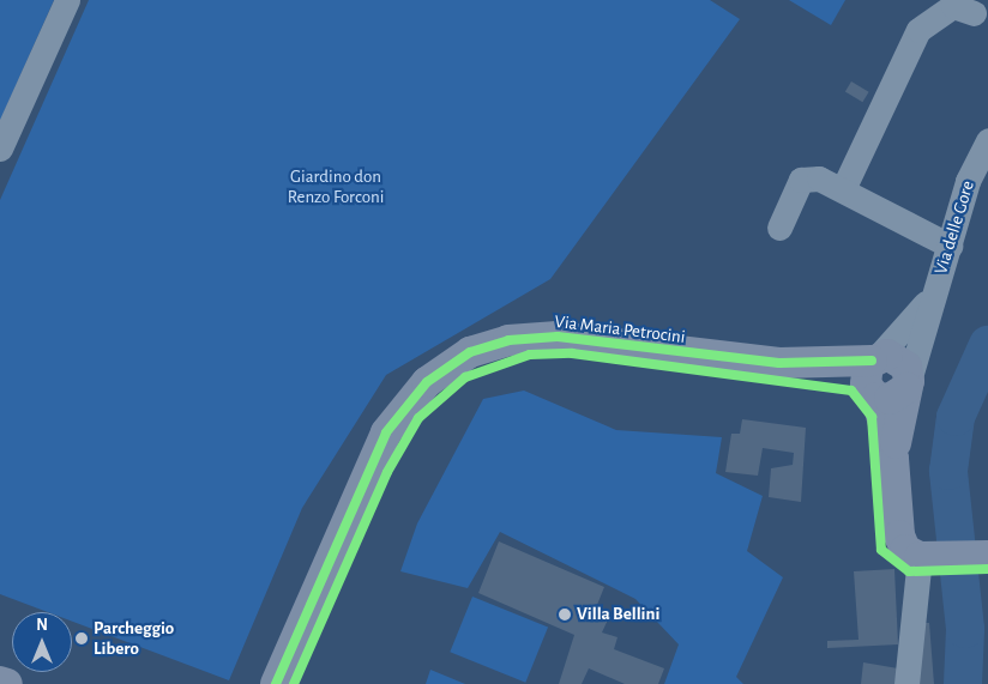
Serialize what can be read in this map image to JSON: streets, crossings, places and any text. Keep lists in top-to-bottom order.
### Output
{
  "streets": {
    "main road": ["Via Maria Petrocini"],
    "street": ["Via delle Gore"]
  },
  "crossings": [
    ["Via delle Gore", "Via Maria Petrocini"]
  ],
  "parks": ["Giardino don Renzo Forconi"],
  "places": ["Villa Bellini", "Parcheggio Libero"],
  "north": "top"
}
